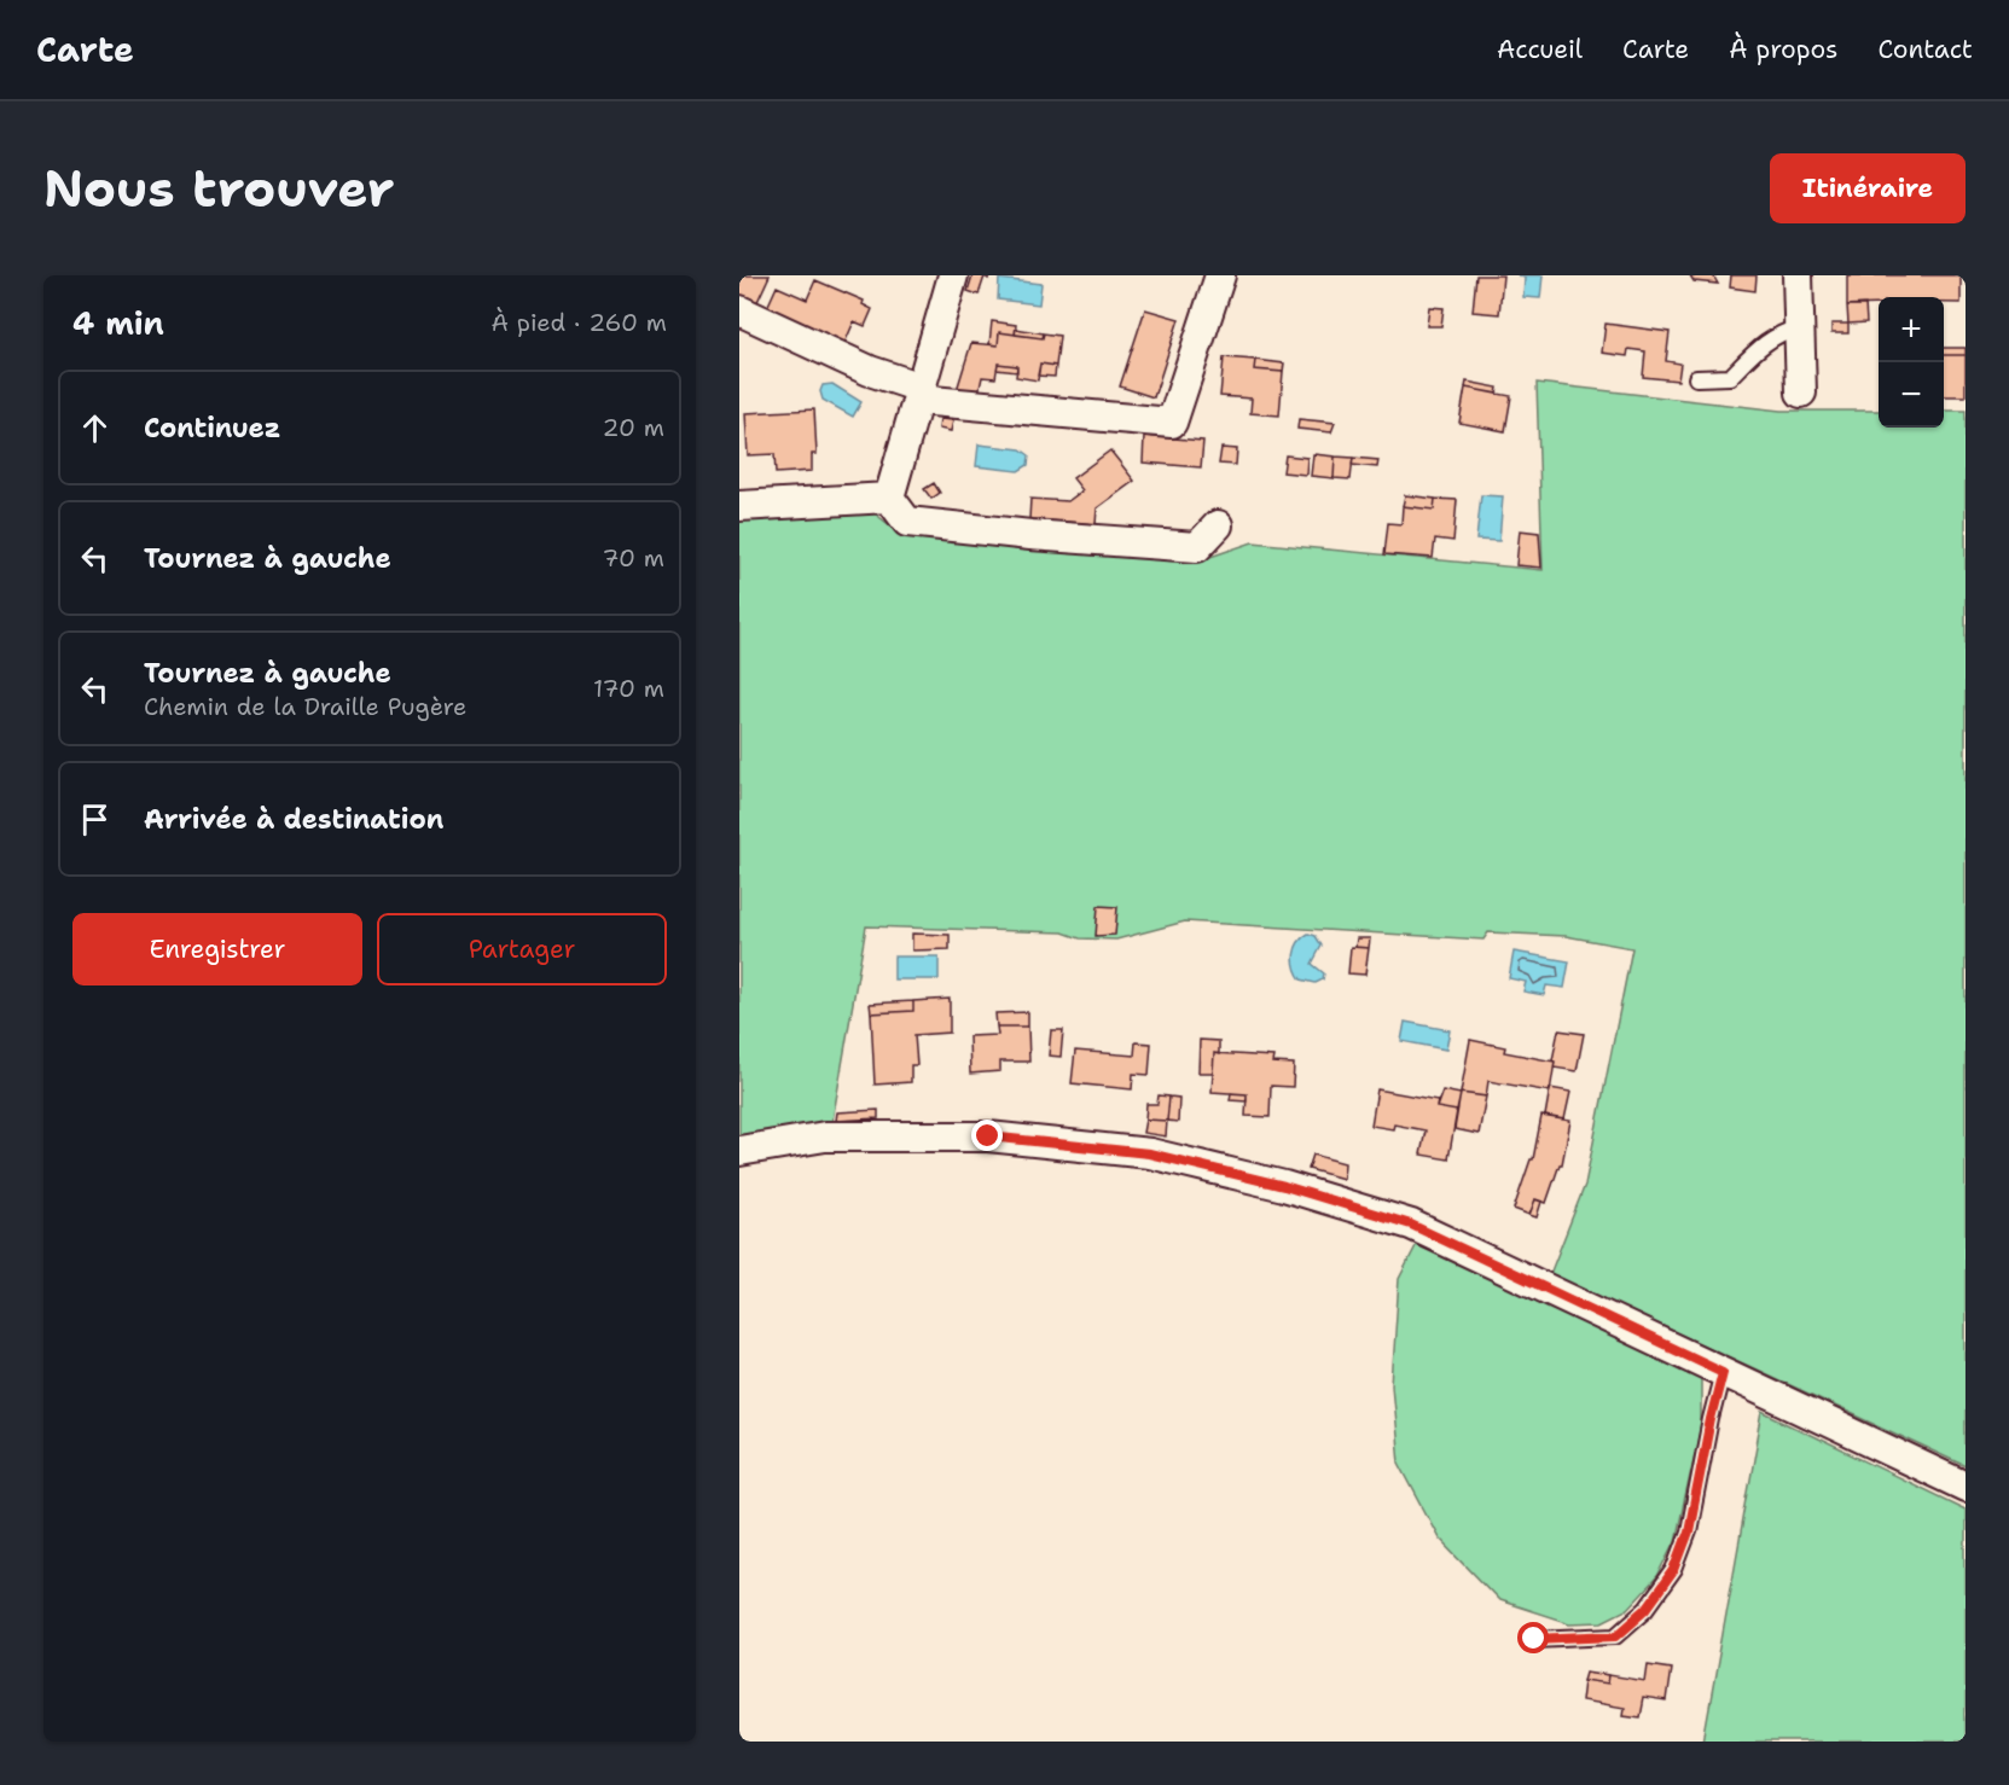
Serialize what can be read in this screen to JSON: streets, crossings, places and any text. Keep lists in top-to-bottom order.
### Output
{
  "page": {
    "header": "Carte",
    "nav": [
      "Accueil",
      "Carte",
      "À propos",
      "Contact"
    ],
    "buttons": [
      "Itinéraire",
      ["Enregistrer", "Partager"]
    ],
    "title": "Nous trouver",
    "heading": ["4 min", "À pied · 260 m"],
    "map_buttons": ["+", "−"],
    "list": [
      ["Continuez", "20 m"],
      ["Tournez à gauche", "70 m"],
      ["Tournez à gauche", "Chemin de la Draille Pugère", "170 m"],
      "Arrivée à destination"
    ]
  }
}
